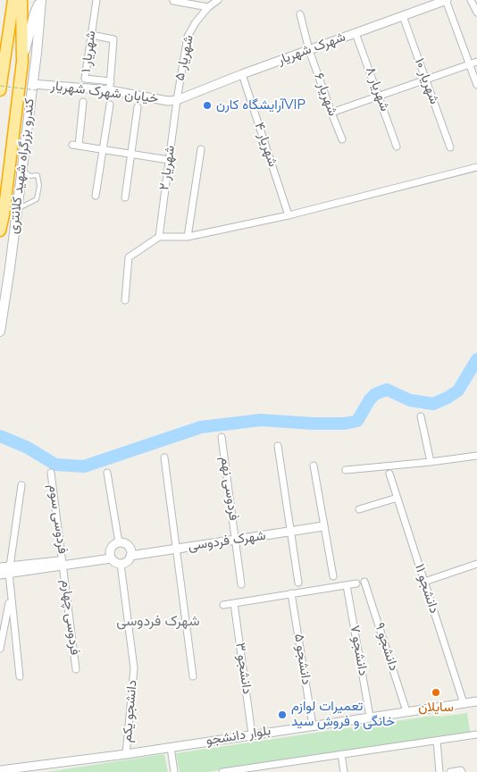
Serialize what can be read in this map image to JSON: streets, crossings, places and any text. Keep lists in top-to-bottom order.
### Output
{
  "streets": {
    "main road": ["کندرو بزرگراه شهید کلانتری"],
    "street": [
      "شهرک شهریار",
      "۱ شهریار",
      "۵ شهریار",
      "شهریار ۱۰",
      "شهریار ۸",
      "خیابان شهرک شهریار",
      "شهریار ۶",
      "شهریار ۴",
      "۲ شهریار",
      "فردوسی نهم",
      "فردوسی سوم",
      "شهرک فردوسی",
      "دانشجو ۱۱",
      "فردوسی چهارم",
      "دانشجو ۹",
      "دانشجو ۷",
      "دانشجو ۵",
      "دانشجو ۳",
      "دانشجو یکم",
      "بلوار دانشجو"
    ]
  },
  "crossings": [
    ["شهرک شهریار", "۵ شهریار"],
    ["شهرک شهریار", "شهریار ۱۰"],
    ["شهرک شهریار", "شهریار ۸"],
    ["شهرک شهریار", "خیابان شهرک شهریار"],
    ["شهرک شهریار", "شهریار ۶"],
    ["شهرک شهریار", "شهریار ۴"],
    ["شهرک شهریار", "۲ شهریار"],
    ["۵ شهریار", "خیابان شهرک شهریار"],
    ["۵ شهریار", "۲ شهریار"],
    ["خیابان شهرک شهریار", "کندرو بزرگراه شهید کلانتری"],
    ["خیابان شهرک شهریار", "۲ شهریار"],
    ["فردوسی نهم", "شهرک فردوسی"],
    ["فردوسی سوم", "فردوسی چهارم"],
    ["شهرک فردوسی", "دانشجو یکم"],
    ["دانشجو ۱۱", "بلوار دانشجو"],
    ["دانشجو ۹", "بلوار دانشجو"],
    ["دانشجو ۷", "بلوار دانشجو"],
    ["دانشجو ۵", "بلوار دانشجو"],
    ["دانشجو ۳", "بلوار دانشجو"],
    ["دانشجو یکم", "بلوار دانشجو"]
  ],
  "districts": ["شهرک فردوسی"],
  "places": ["آرایشگاه کارنVIP", "سایلان", "تعمیرات لوازم خانگی و فروش سید"]
}
